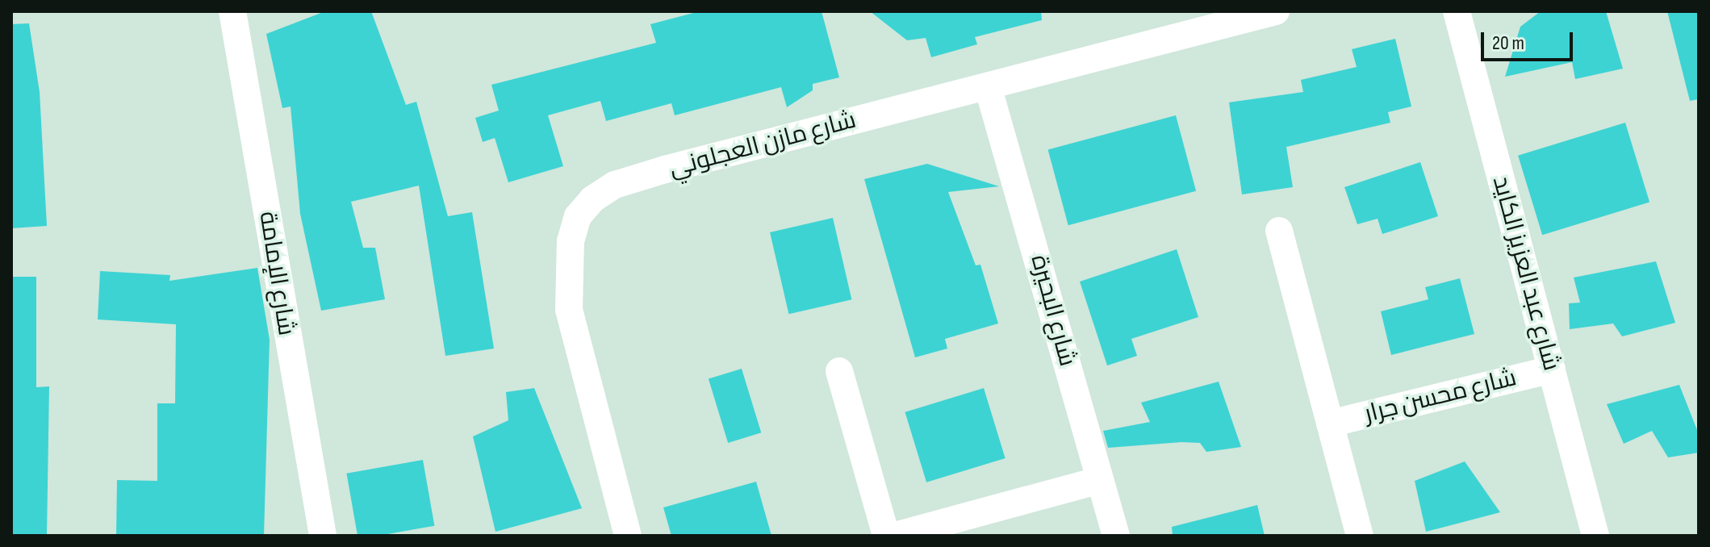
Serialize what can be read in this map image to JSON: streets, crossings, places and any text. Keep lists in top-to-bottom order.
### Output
{
  "streets": {
    "street": [
      "شارع مازن العجلوني",
      "شارع الإمامة",
      "شارع عبد العزيز الكايد",
      "شارع البحيرة",
      "شارع محسن جرار"
    ]
  },
  "crossings": [
    ["شارع مازن العجلوني", "شارع البحيرة"],
    ["شارع عبد العزيز الكايد", "شارع محسن جرار"]
  ],
  "scale_bar": "20 m"
}
